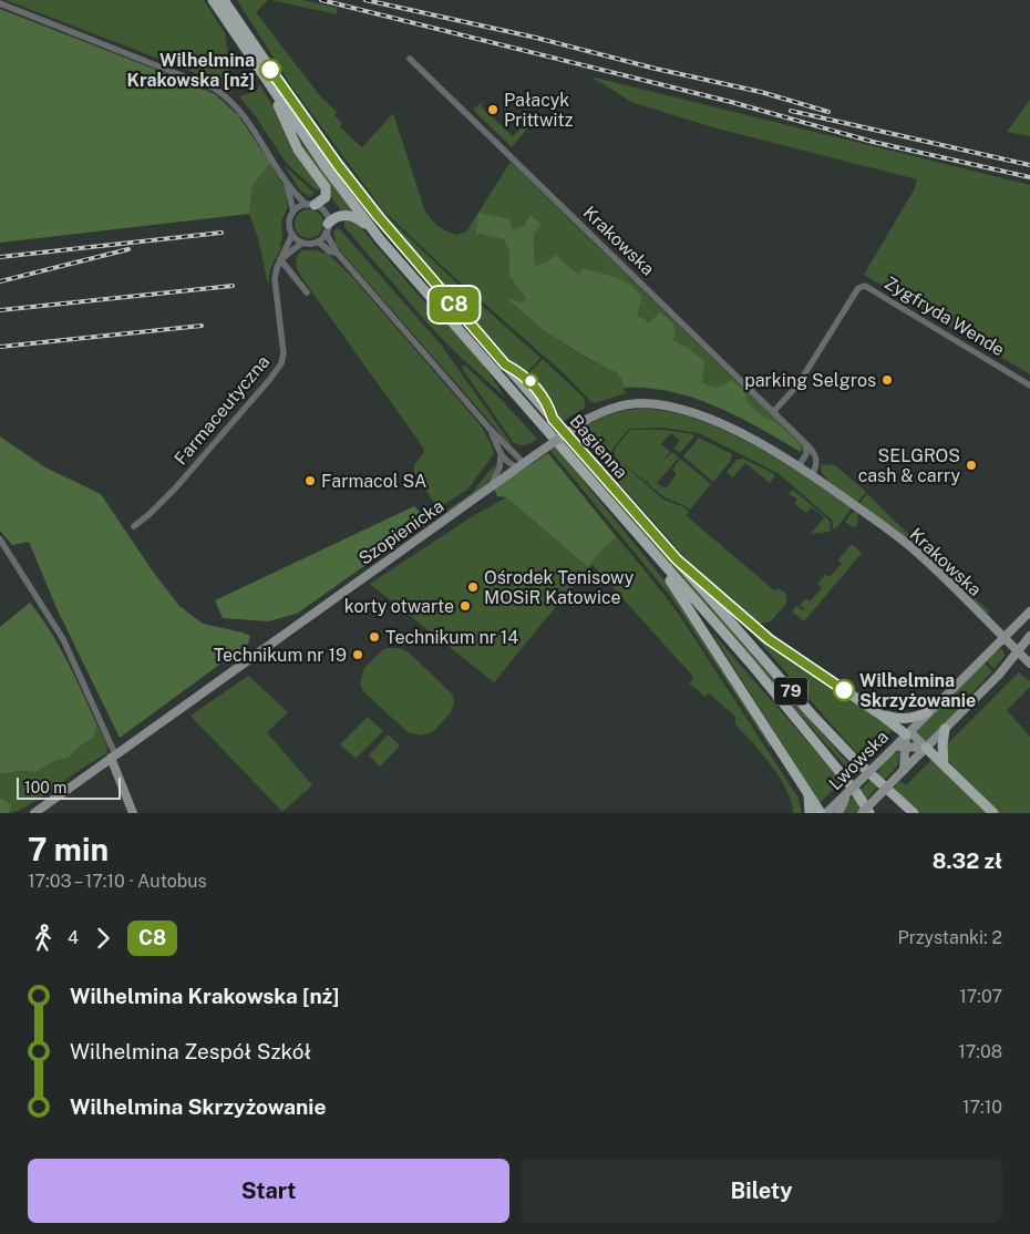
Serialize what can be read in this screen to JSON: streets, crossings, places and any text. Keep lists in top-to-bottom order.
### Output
{
  "streets": {
    "main road": ["Bagienna", "79"],
    "street": [
      "Krakowska",
      "Zygfryda Wende",
      "Farmaceutyczna",
      "Szopienicka",
      "Lwowska"
    ]
  },
  "crossings": [
    ["Krakowska", "Zygfryda Wende"],
    ["Krakowska", "Szopienicka"],
    ["Krakowska", "Lwowska"]
  ],
  "places": [
    "Wilhelmina Krakowska [nż]",
    "Pałacyk Prittwitz",
    "parking Selgros",
    "SELGROS cash & carry",
    "Farmacol SA",
    "Ośrodek Tenisowy MOSiR Katowice",
    "korty otwarte",
    "Technikum nr 14",
    "Technikum nr 19",
    "Wilhelmina Skrzyżowanie"
  ],
  "lines": ["bus line C8"],
  "scale_bar": "100 m",
  "page": {
    "on_map": "C8",
    "scale": "100 m",
    "heading": ["7 min", "17:03 – 17:10 · Autobus", "8.32 zł"],
    "legs": ["4", "C8", "Przystanki: 2"],
    "list": [
      {
        "name": "Wilhelmina Krakowska [nż]",
        "value": "17:07"
      },
      {
        "name": "Wilhelmina Zespół Szkół",
        "value": "17:08"
      },
      {
        "name": "Wilhelmina Skrzyżowanie",
        "value": "17:10"
      }
    ],
    "buttons": ["Start", "Bilety"]
  }
}
